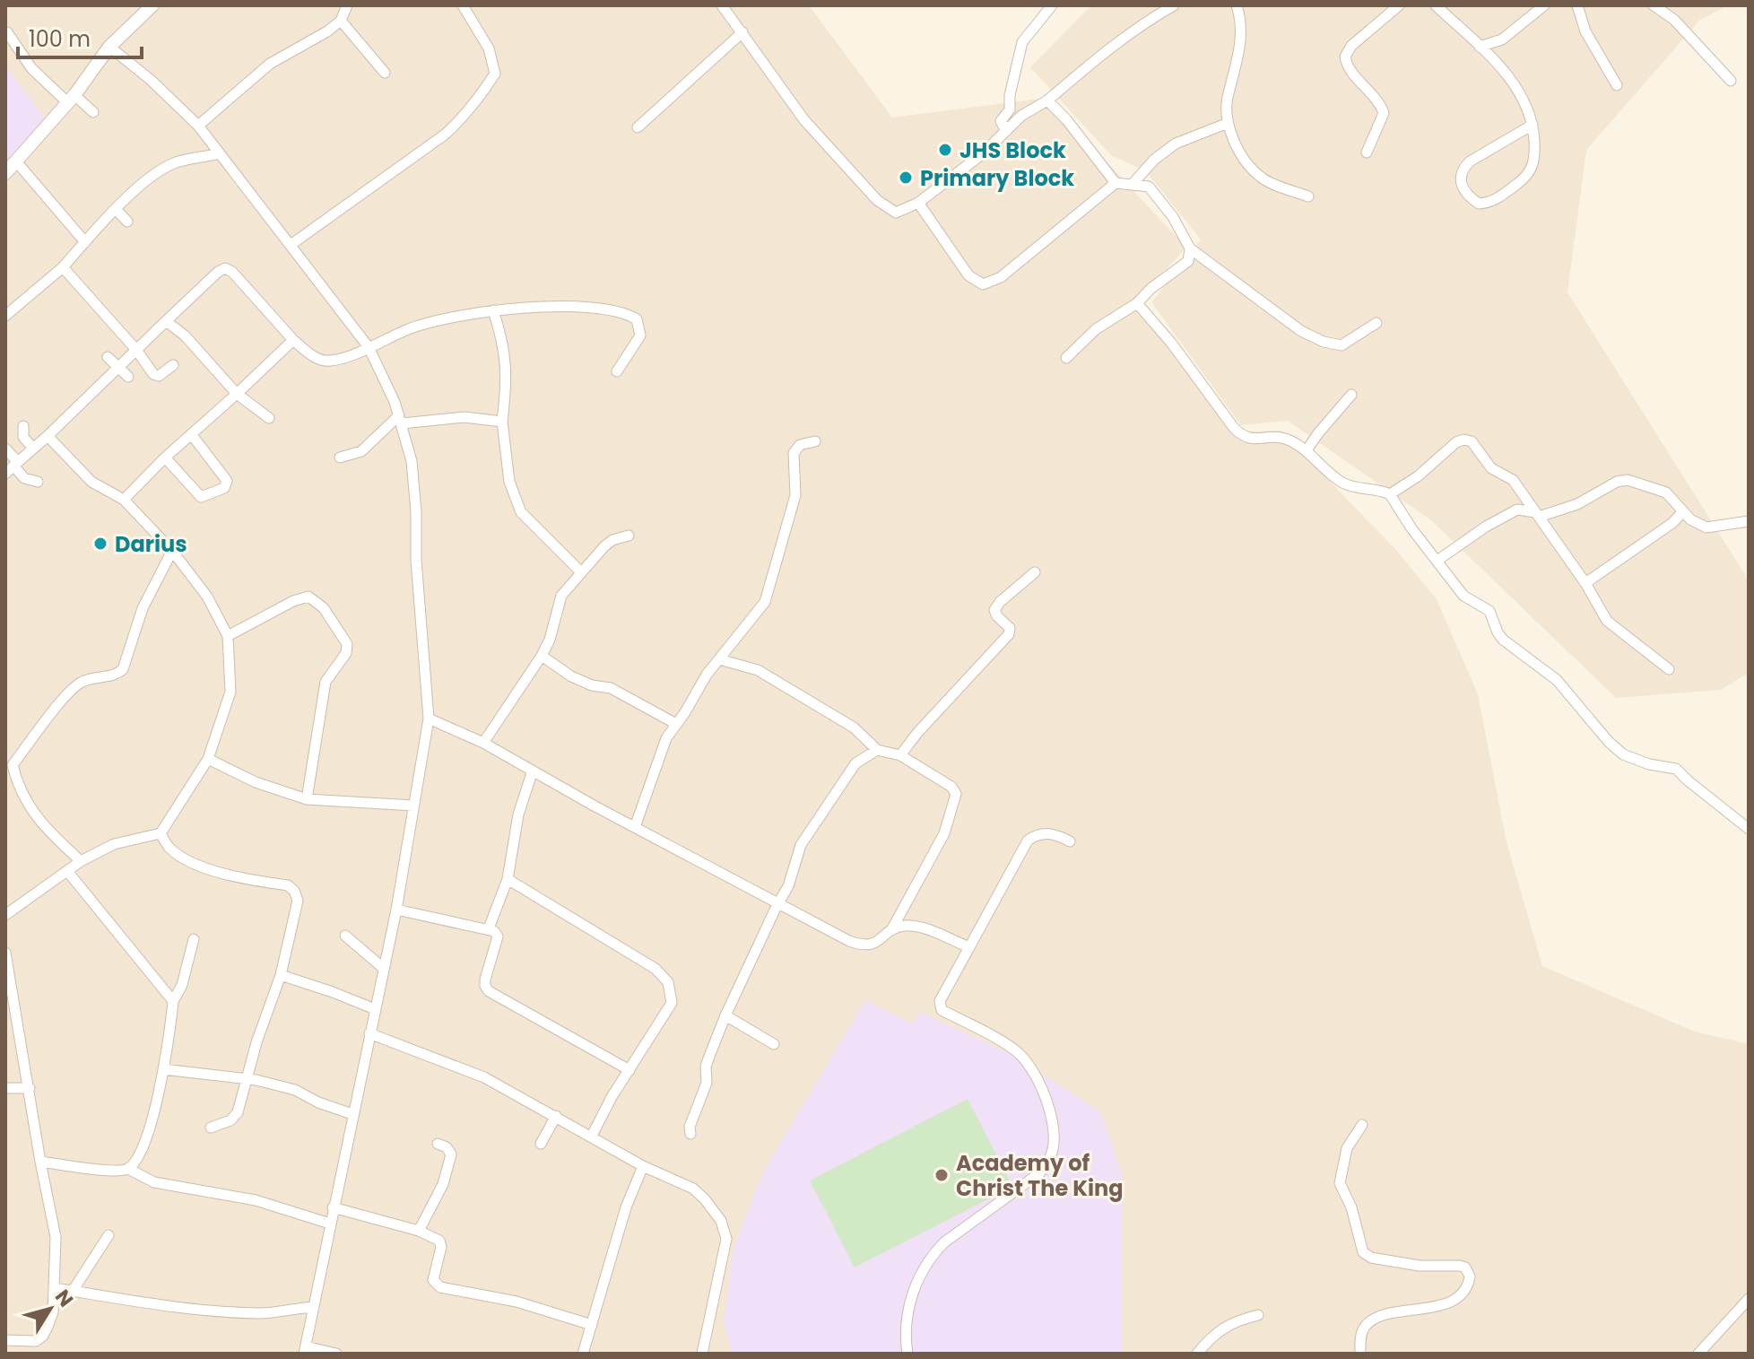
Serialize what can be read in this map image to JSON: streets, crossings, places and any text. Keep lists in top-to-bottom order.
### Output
{
  "places": [
    "JHS Block",
    "Primary Block",
    "Darius",
    "Academy of Christ The King"
  ],
  "scale_bar": "100 m",
  "north": "top right"
}
